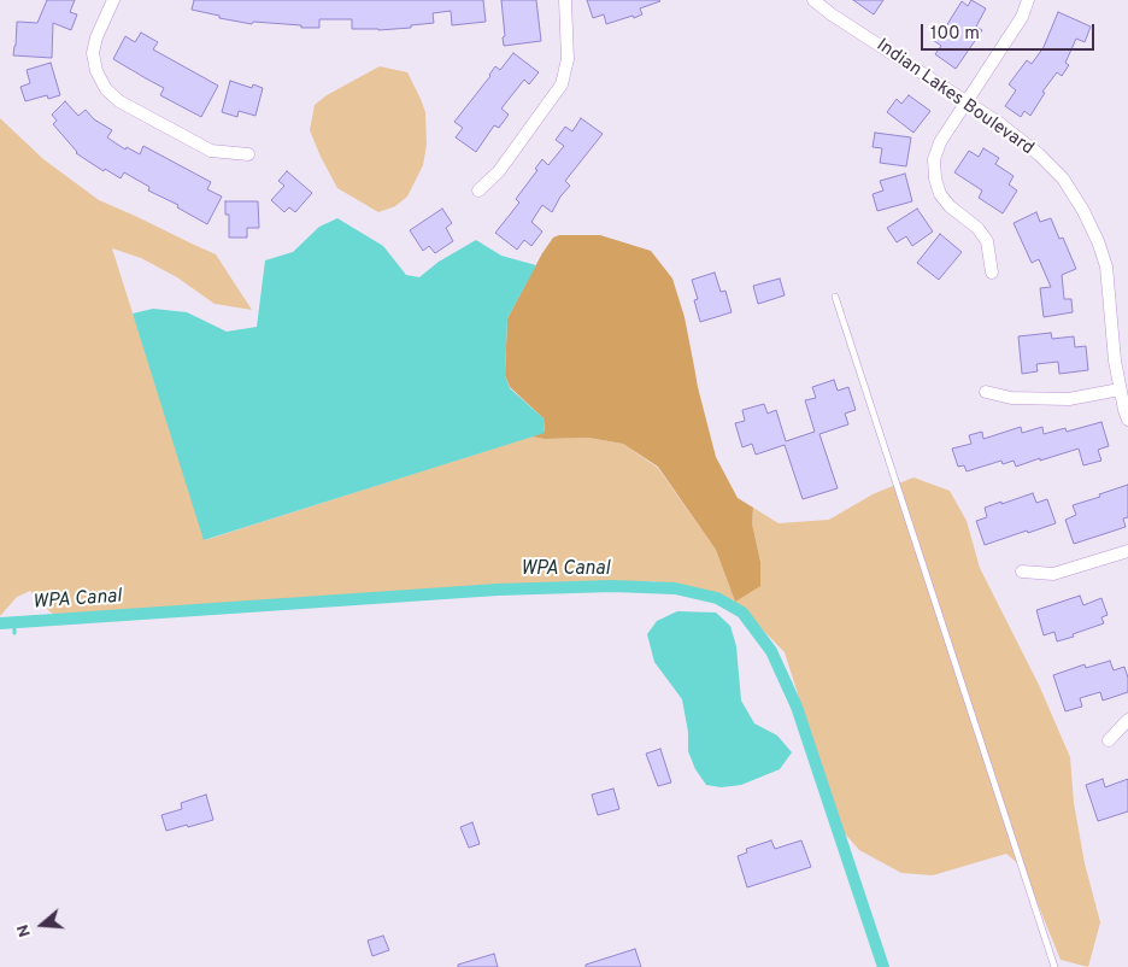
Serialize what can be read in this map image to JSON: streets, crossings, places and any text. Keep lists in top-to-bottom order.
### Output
{
  "streets": {
    "street": ["Indian Lakes Boulevard"]
  },
  "water": ["WPA Canal"],
  "scale_bar": "100 m",
  "north": "left"
}
